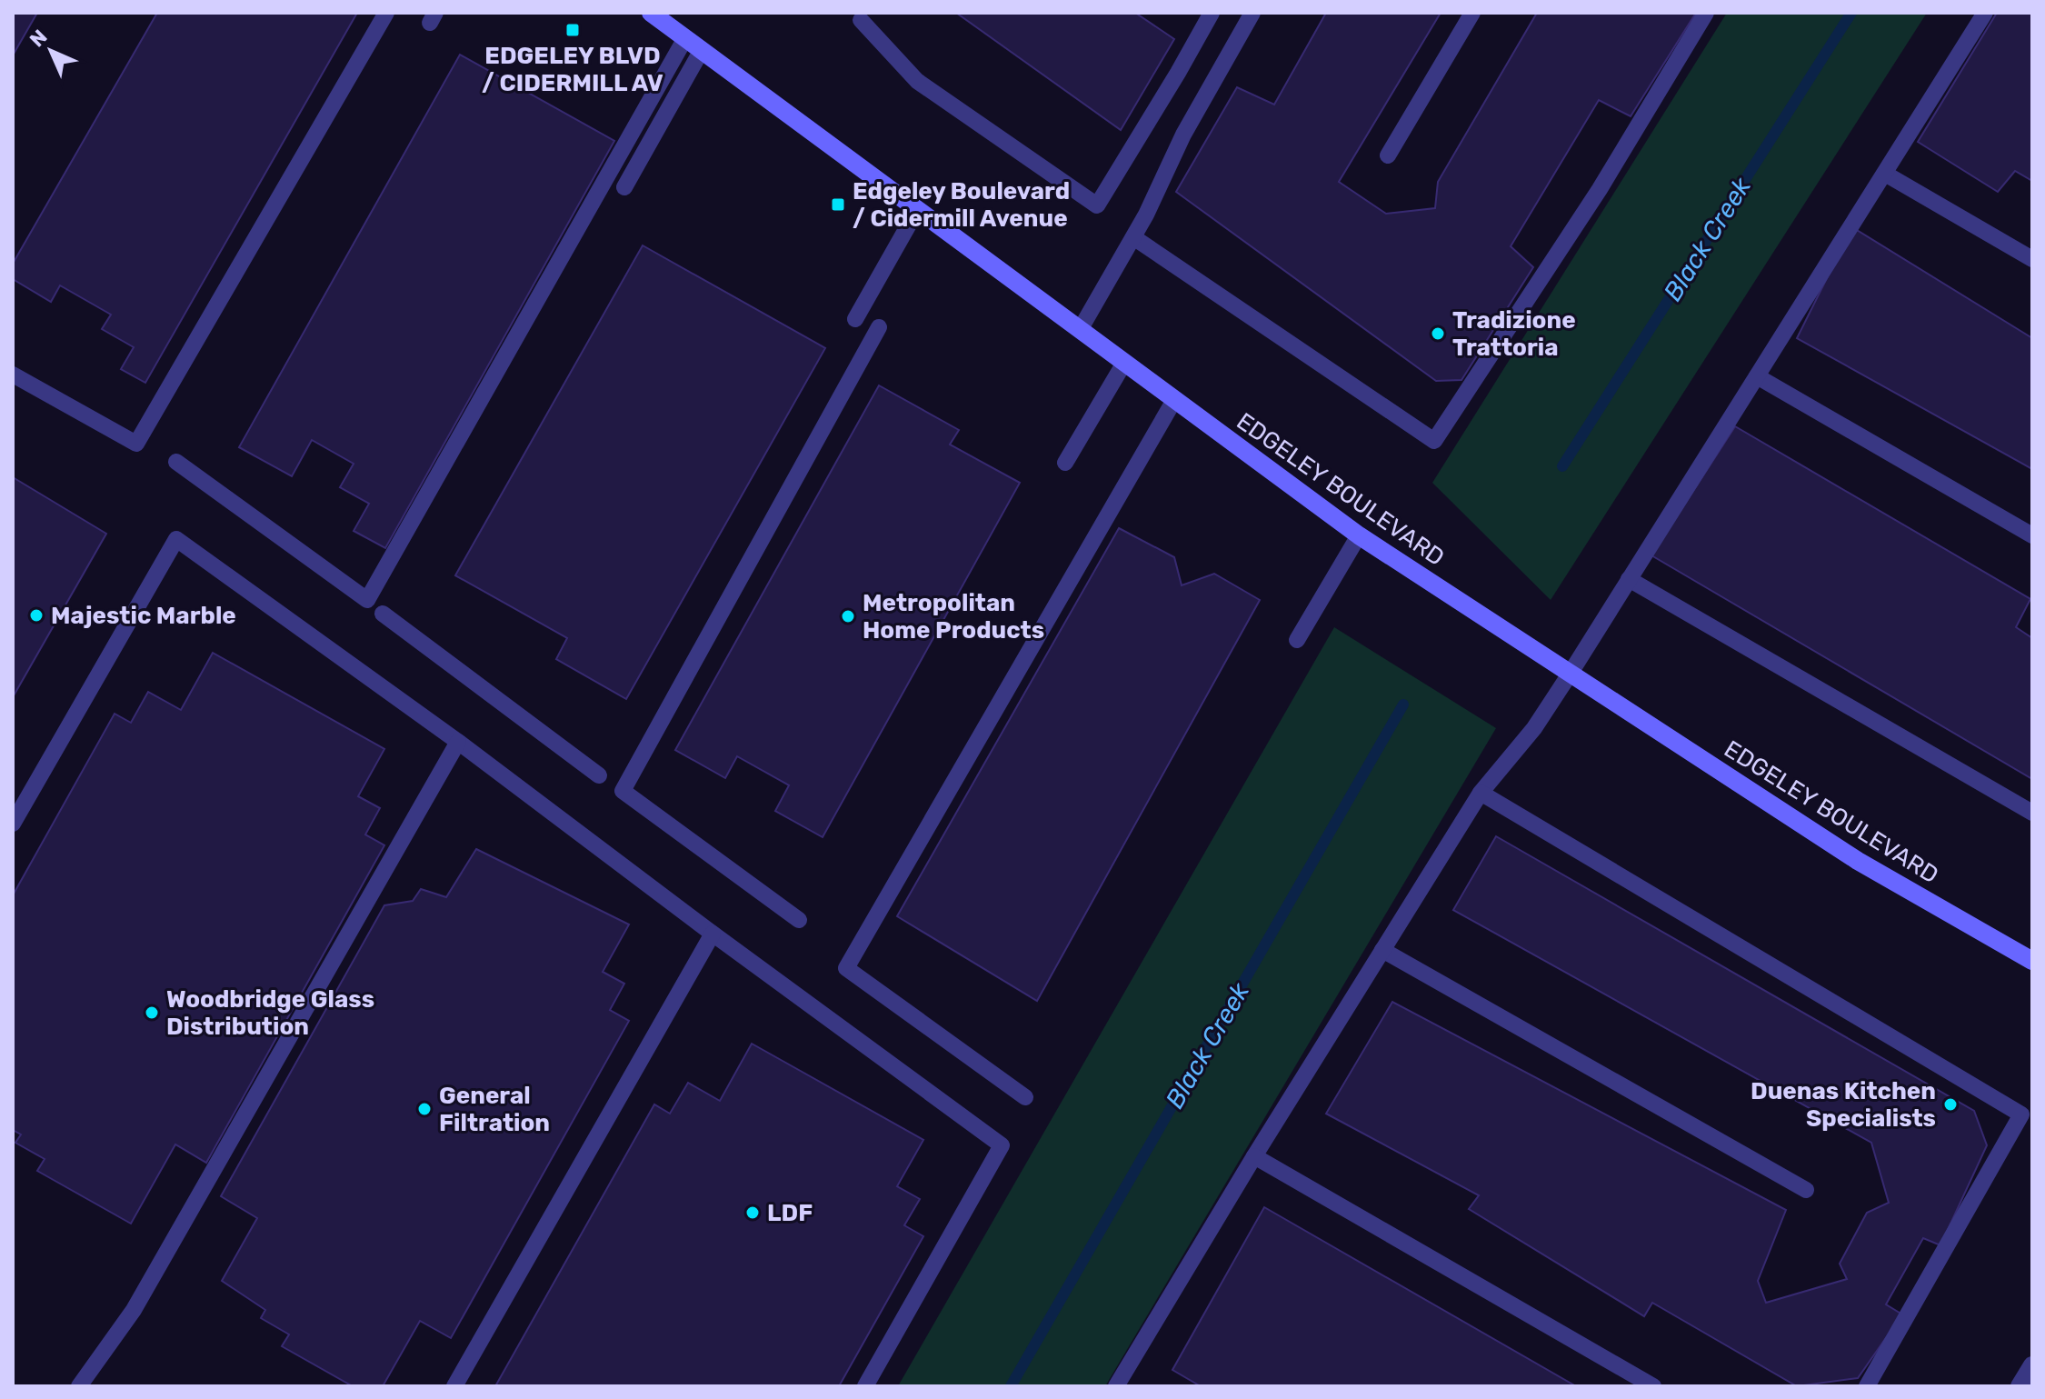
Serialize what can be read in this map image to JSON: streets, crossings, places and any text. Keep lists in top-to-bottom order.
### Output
{
  "streets": {
    "street": ["EDGELEY BOULEVARD"]
  },
  "water": ["Black Creek"],
  "places": {
    "transit": ["EDGELEY BLVD / CIDERMILL AV", "Edgeley Boulevard / Cidermill Avenue"],
    "other": [
      "Tradizione Trattoria",
      "Majestic Marble",
      "Metropolitan Home Products",
      "Woodbridge Glass Distribution",
      "Duenas Kitchen Specialists",
      "General Filtration",
      "LDF"
    ]
  },
  "north": "top left"
}
